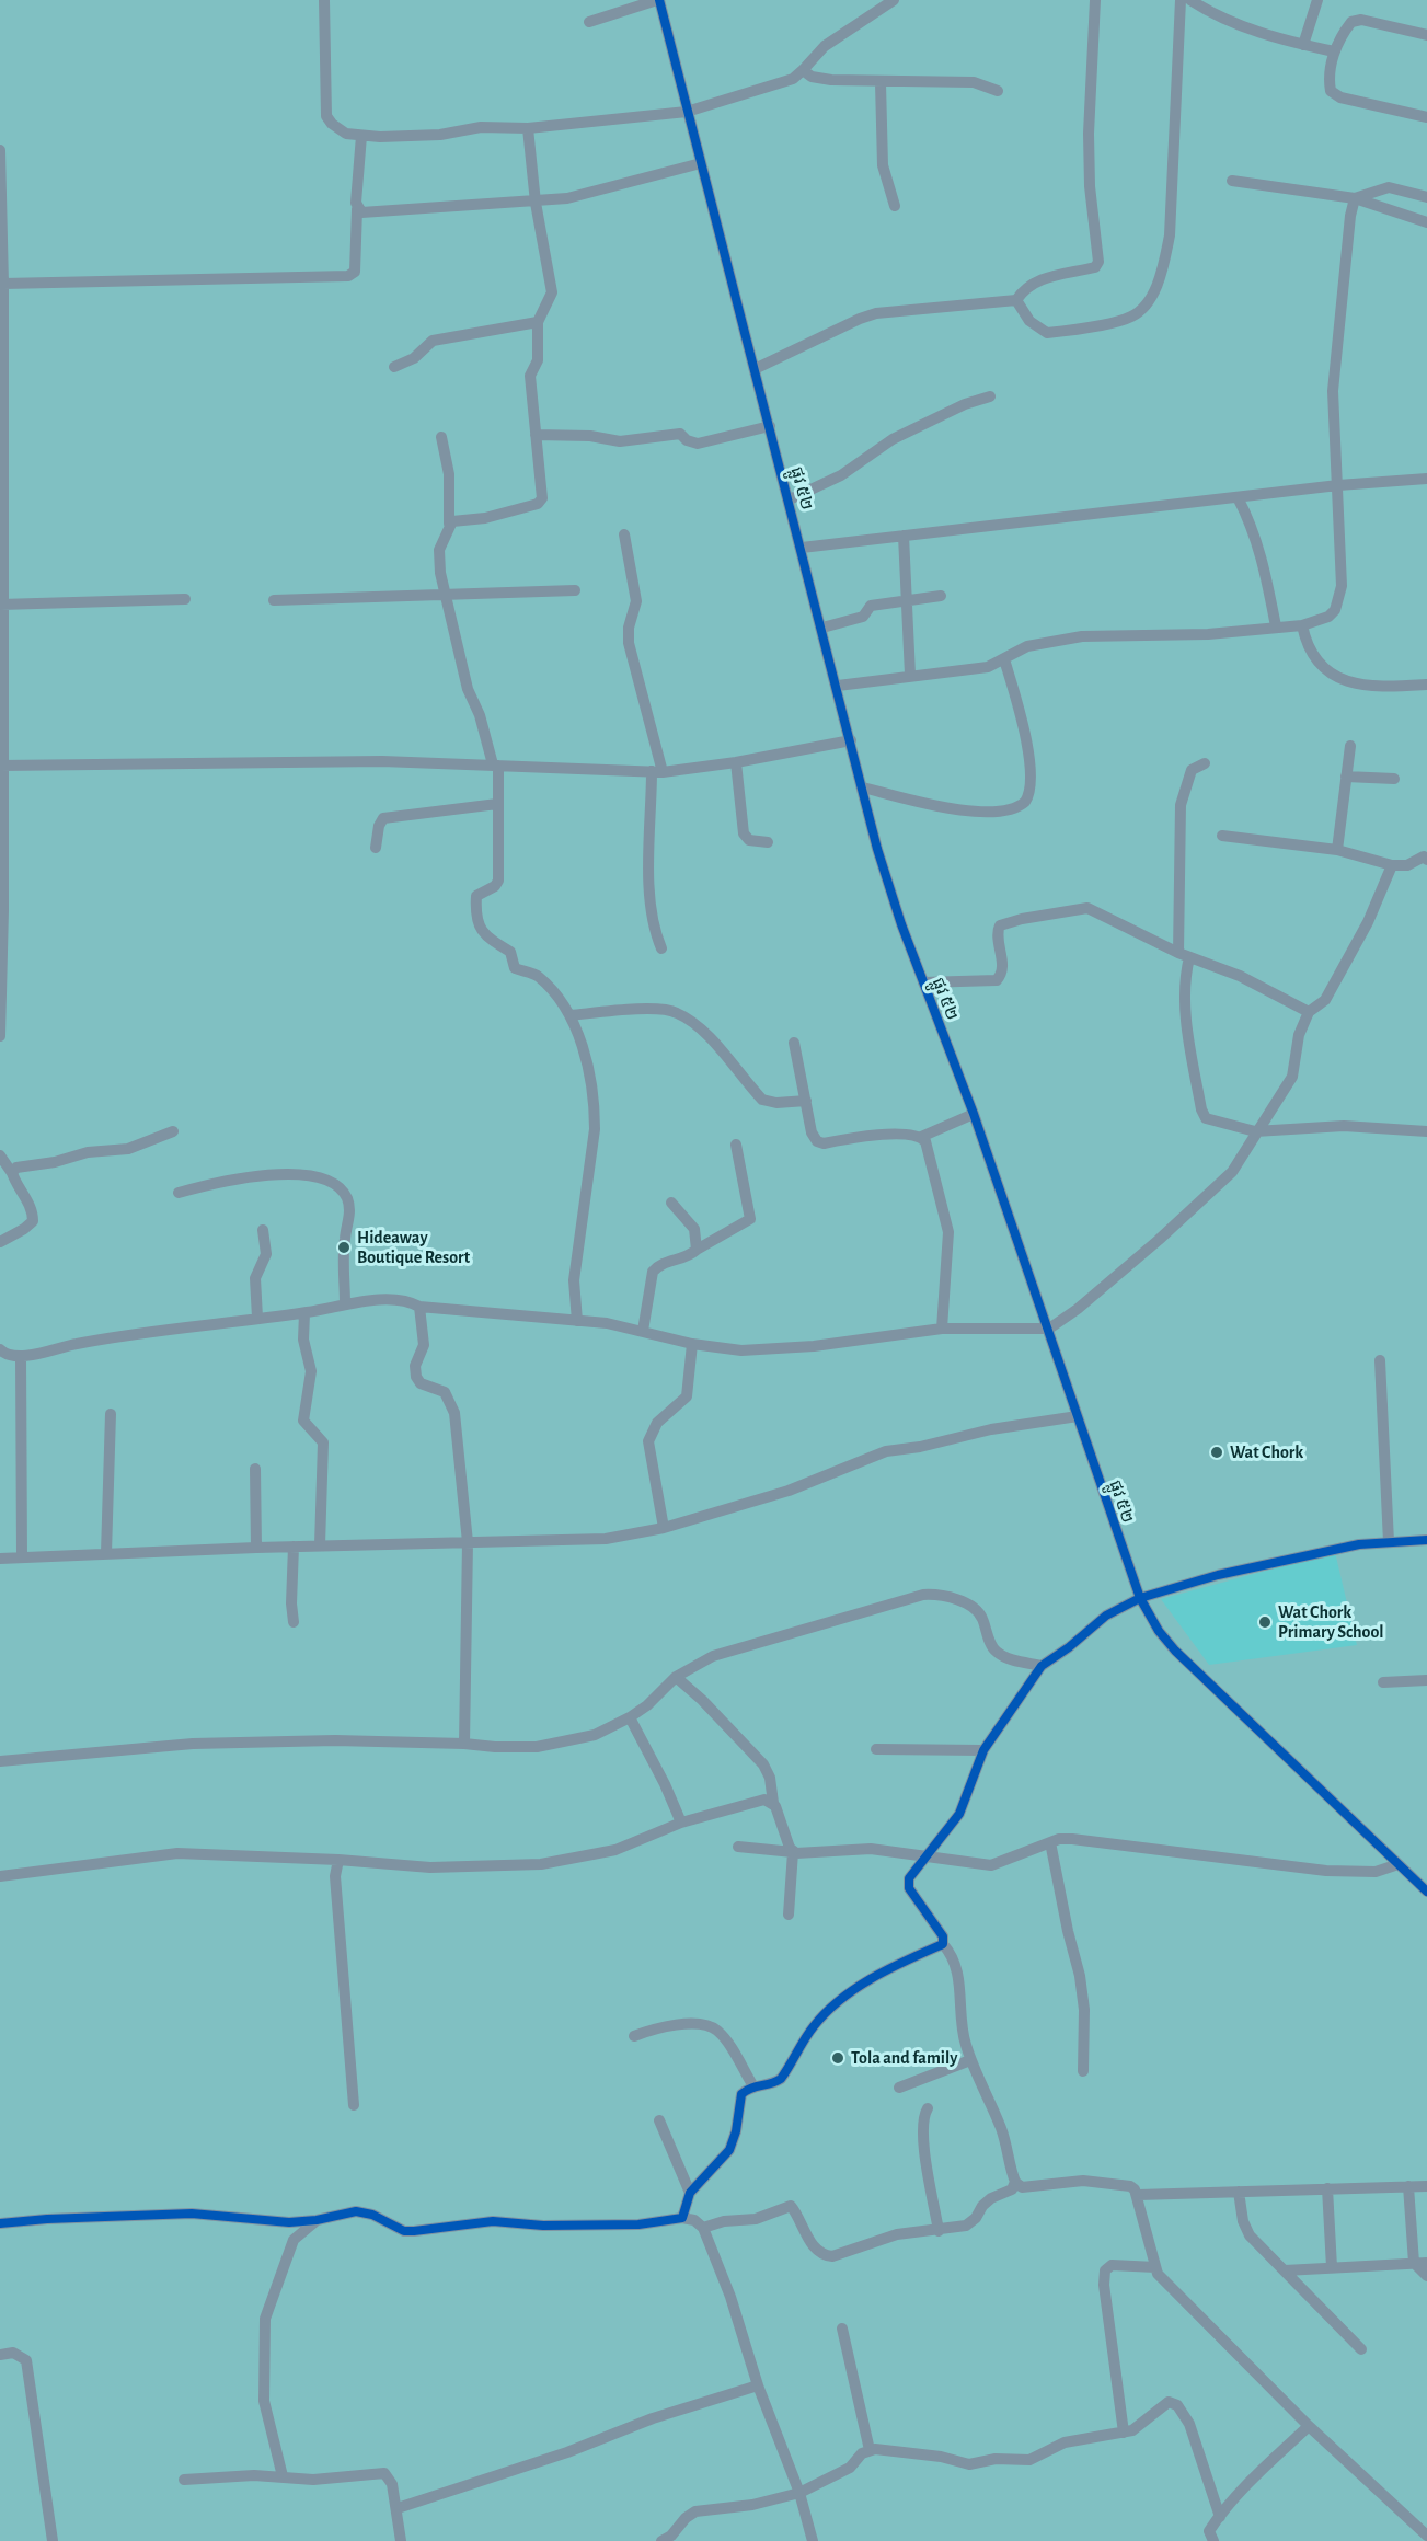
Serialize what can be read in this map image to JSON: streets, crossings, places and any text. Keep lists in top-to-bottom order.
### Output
{
  "streets": {
    "street": ["ផ្លូវ ៥២"]
  },
  "places": [
    "Hideaway Boutique Resort",
    "Wat Chork",
    "Wat Chork Primary School",
    "Tola and family"
  ]
}
